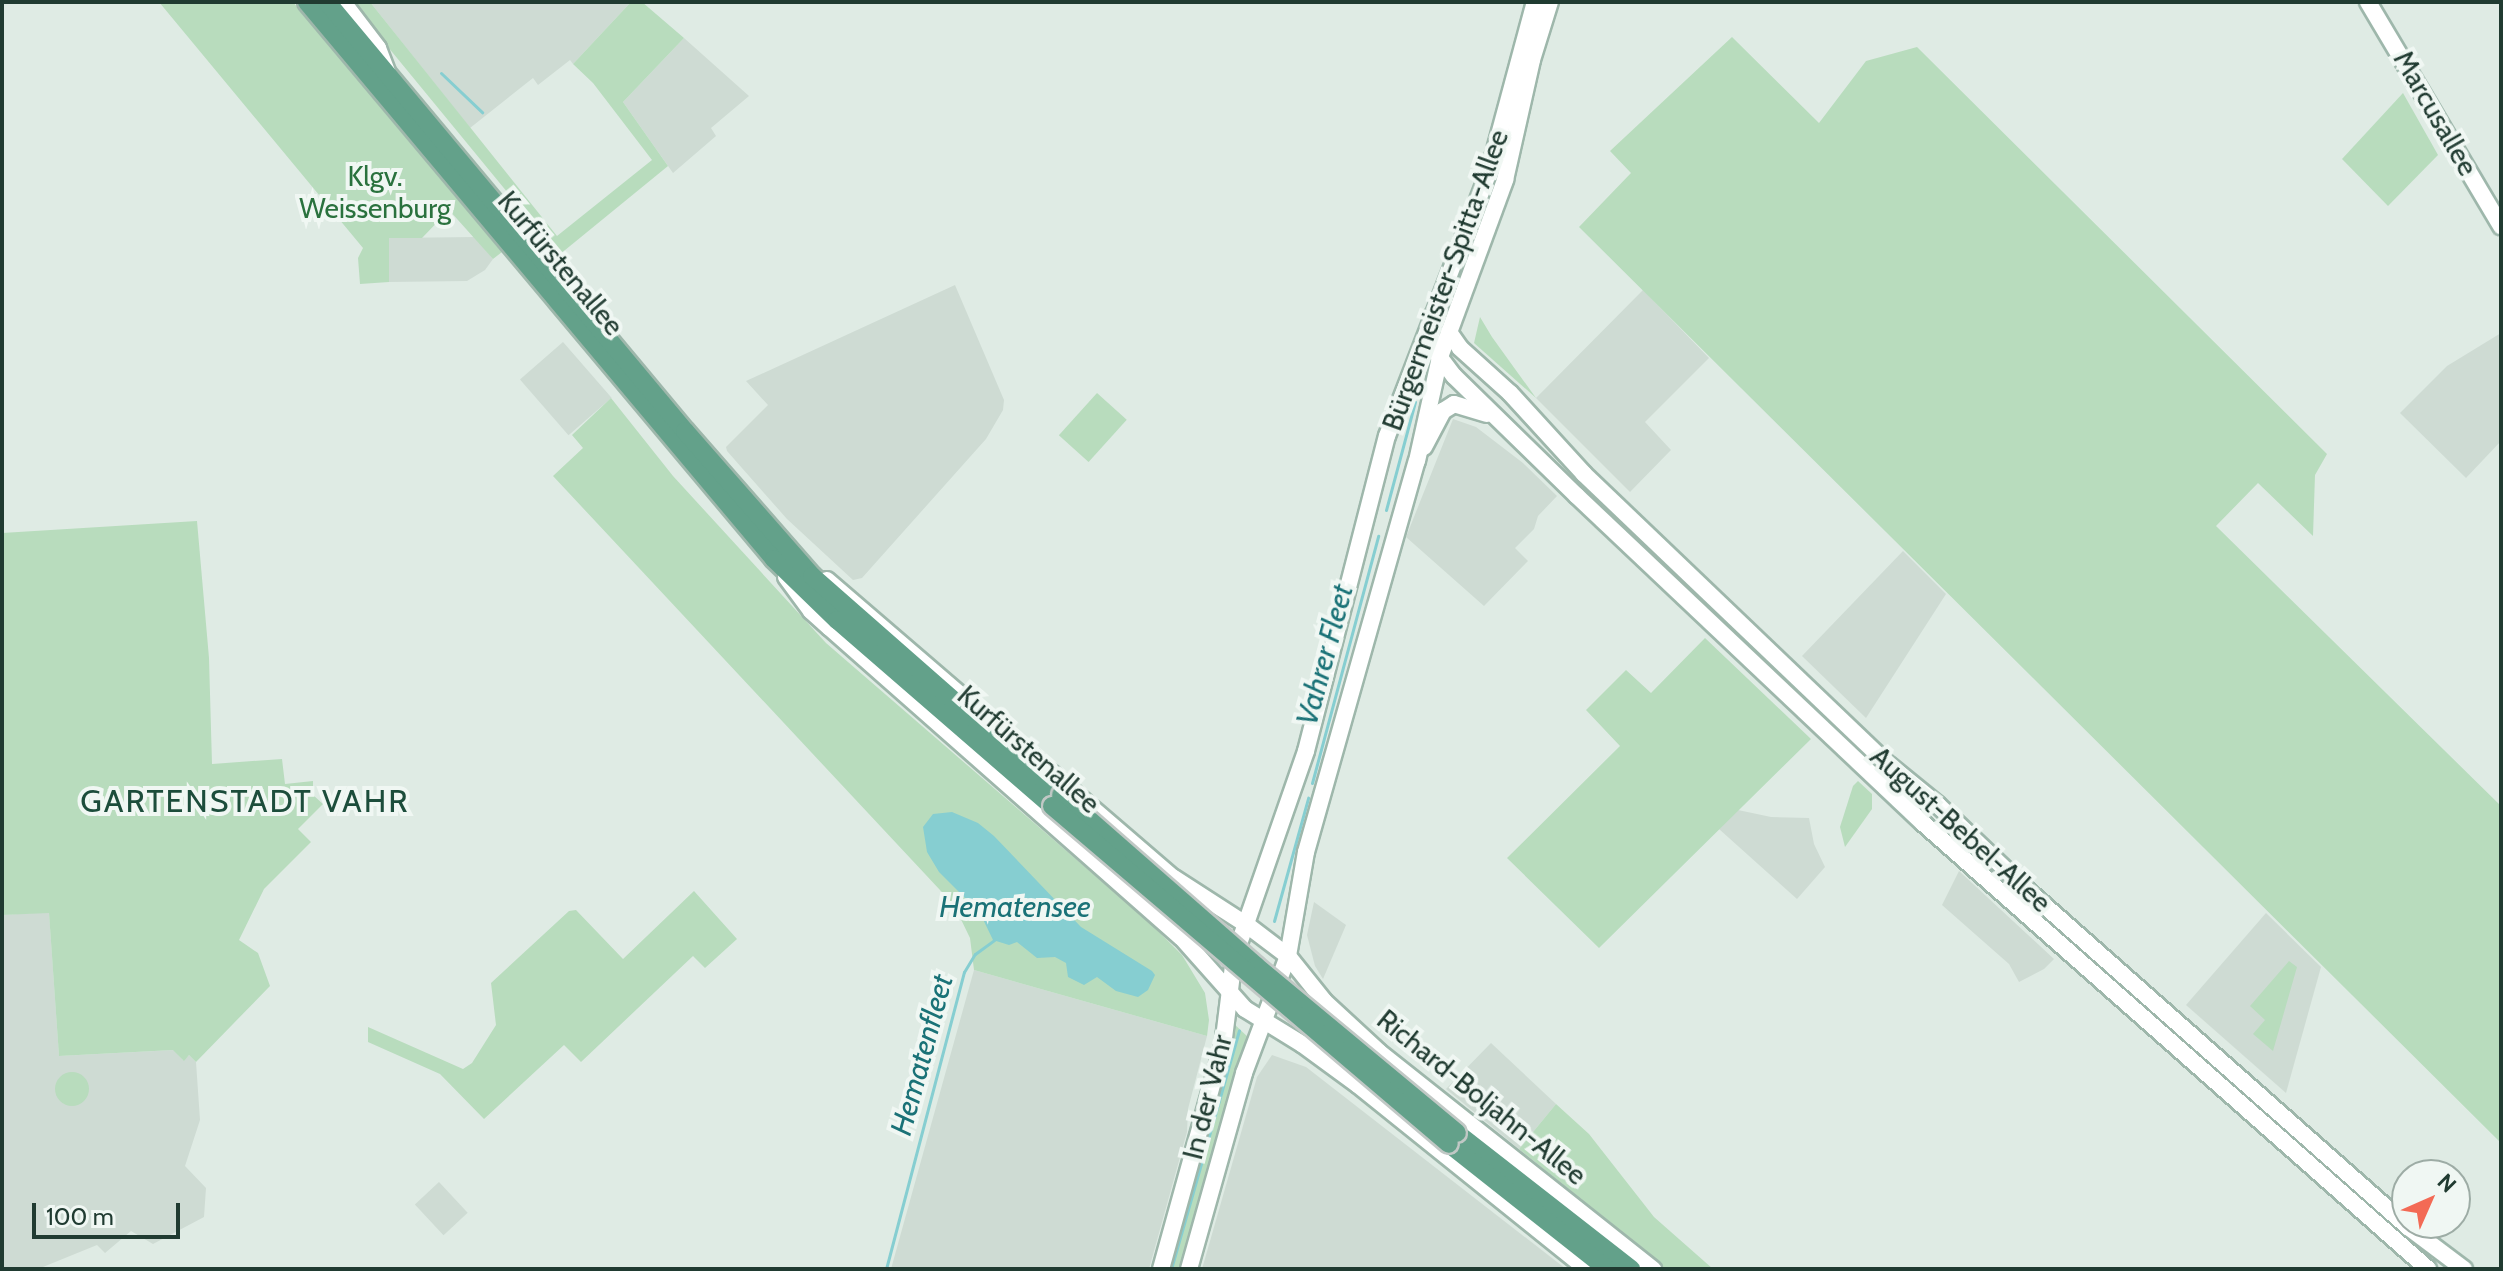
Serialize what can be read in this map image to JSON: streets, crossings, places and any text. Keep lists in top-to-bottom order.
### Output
{
  "streets": {
    "main road": [
      "Marcusallee",
      "Kurfürstenallee",
      "Bürgermeister-Spitta-Allee",
      "August-Bebel-Allee",
      "In der Vahr",
      "Richard-Boljahn-Allee"
    ]
  },
  "crossings": [
    ["Kurfürstenallee", "Bürgermeister-Spitta-Allee"],
    ["Kurfürstenallee", "In der Vahr"],
    ["Kurfürstenallee", "Richard-Boljahn-Allee"],
    ["Bürgermeister-Spitta-Allee", "August-Bebel-Allee"],
    ["Bürgermeister-Spitta-Allee", "In der Vahr"],
    ["Bürgermeister-Spitta-Allee", "Richard-Boljahn-Allee"]
  ],
  "districts": ["GARTENSTADT VAHR"],
  "water": ["Vahrer Fleet", "Hematensee", "Hematenfleet"],
  "parks": ["Klgv. Weissenburg"],
  "scale_bar": "100 m",
  "north": "top right"
}
